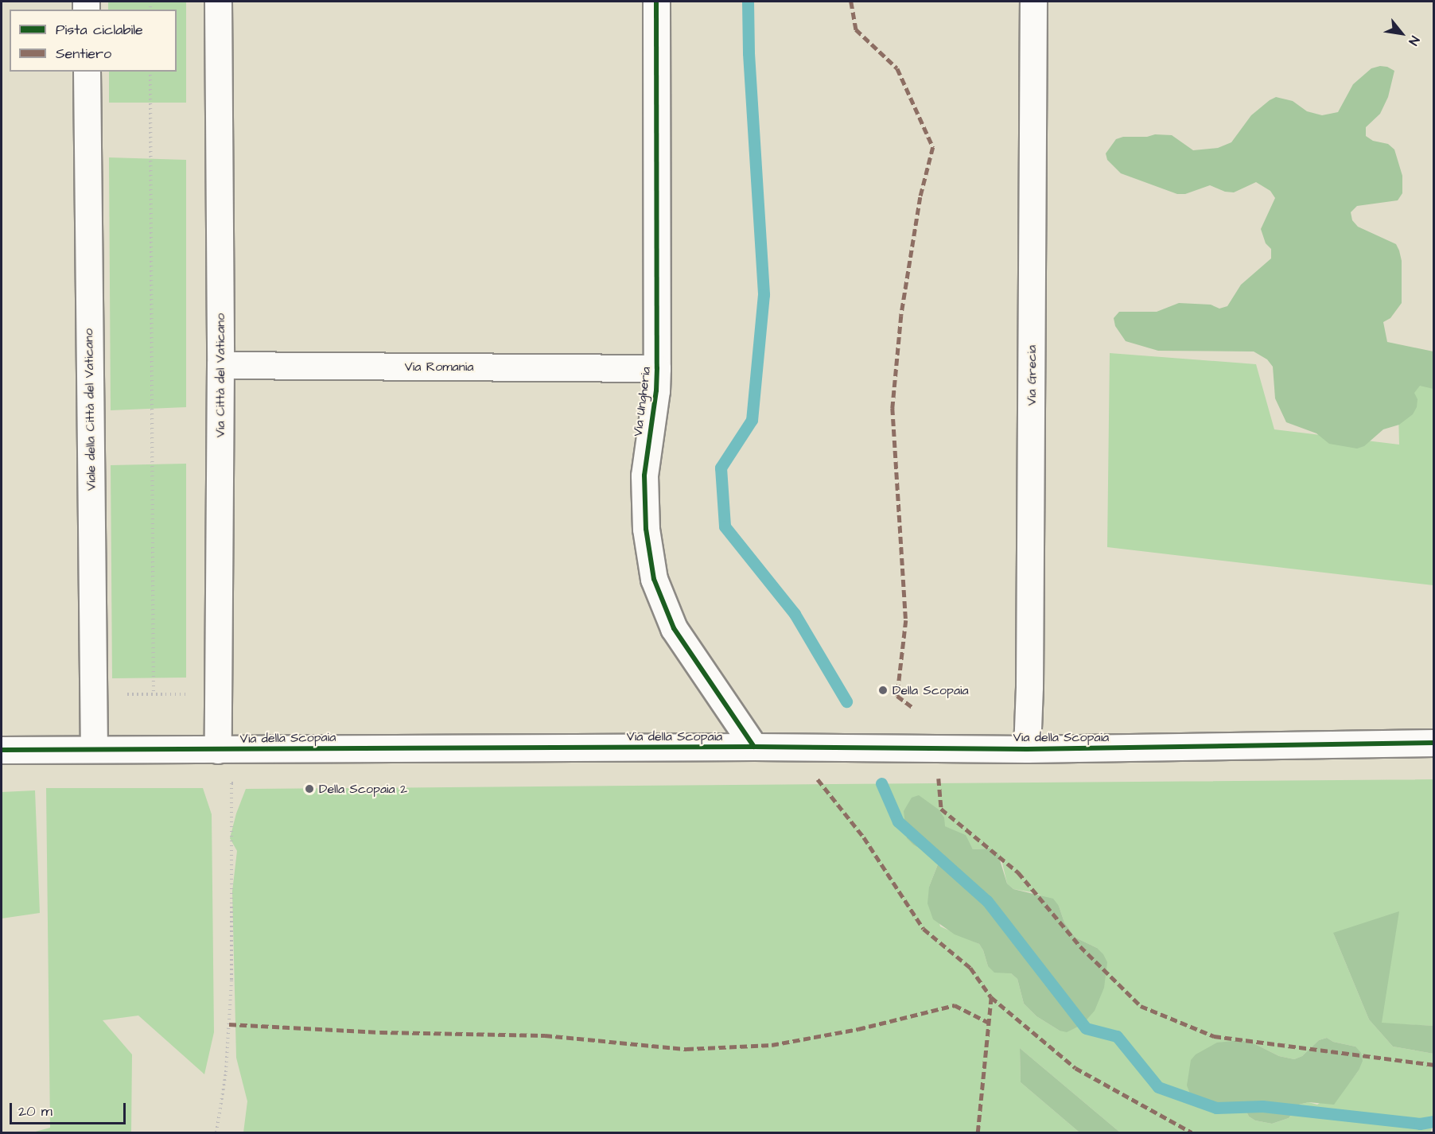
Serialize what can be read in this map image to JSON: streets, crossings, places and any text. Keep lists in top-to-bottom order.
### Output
{
  "streets": {
    "street": [
      "Via Romania",
      "Via Città del Vaticano",
      "Via Grecia",
      "Via Ungheria",
      "Viale della Città del Vaticano",
      "Via della Scopaia"
    ]
  },
  "crossings": [
    ["Via Romania", "Via Città del Vaticano"],
    ["Via Romania", "Via Ungheria"],
    ["Via Città del Vaticano", "Via della Scopaia"],
    ["Via Grecia", "Via della Scopaia"],
    ["Via Ungheria", "Via della Scopaia"],
    ["Viale della Città del Vaticano", "Via della Scopaia"]
  ],
  "places": ["Della Scopaia", "Della Scopaia 2"],
  "legend": ["Pista ciclabile", "Sentiero"],
  "scale_bar": "20 m",
  "north": "bottom right"
}
